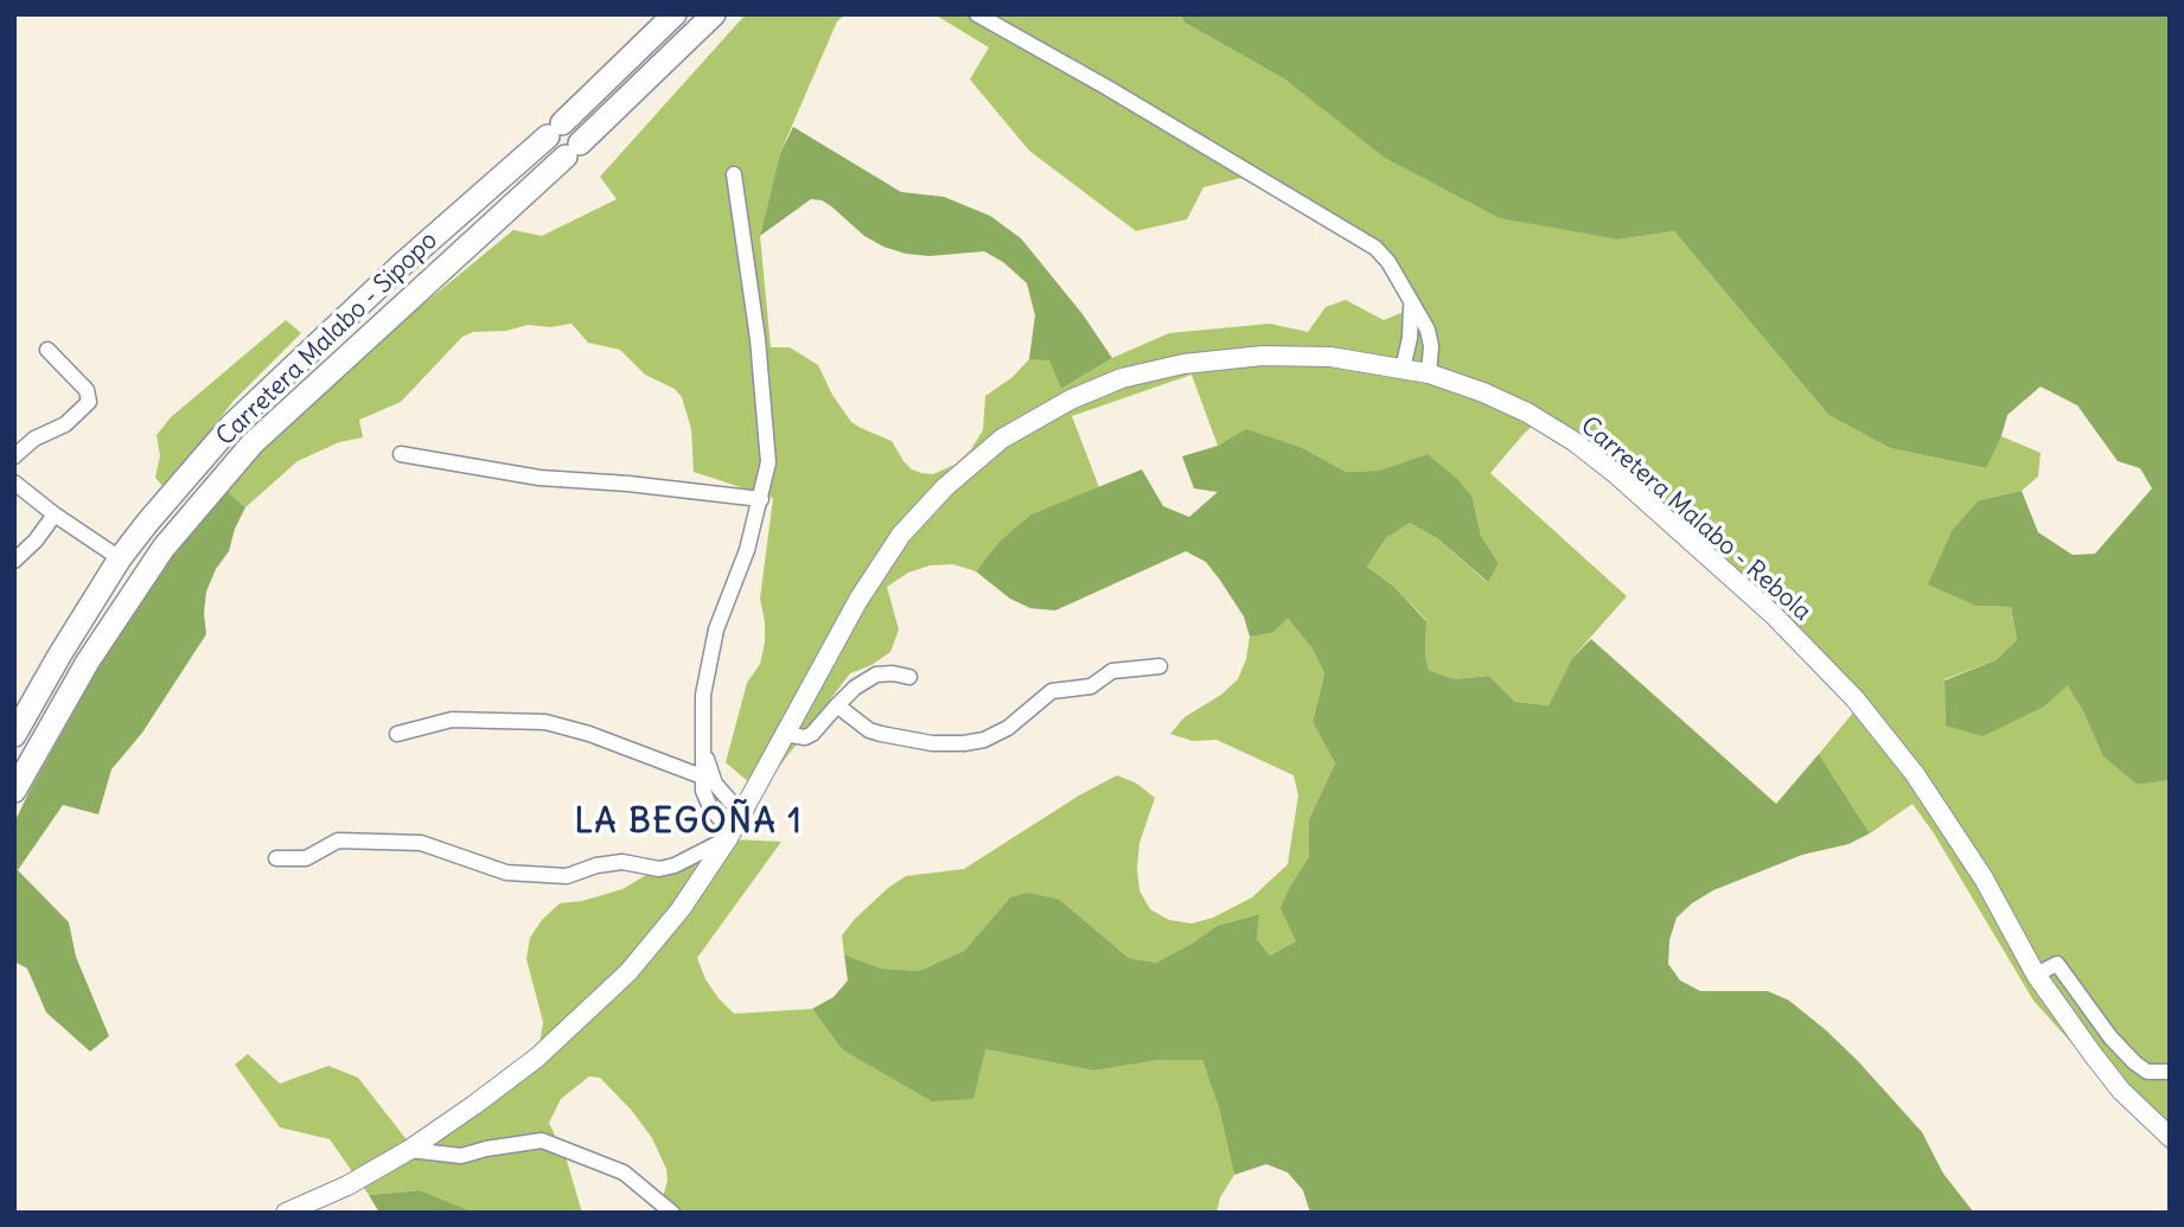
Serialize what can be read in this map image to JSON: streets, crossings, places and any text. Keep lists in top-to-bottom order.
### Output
{
  "streets": {
    "highway": ["Carretera Malabo - Sipopo"],
    "main road": ["Carretera Malabo - Rebola"]
  },
  "districts": ["LA BEGOÑA 1"]
}
